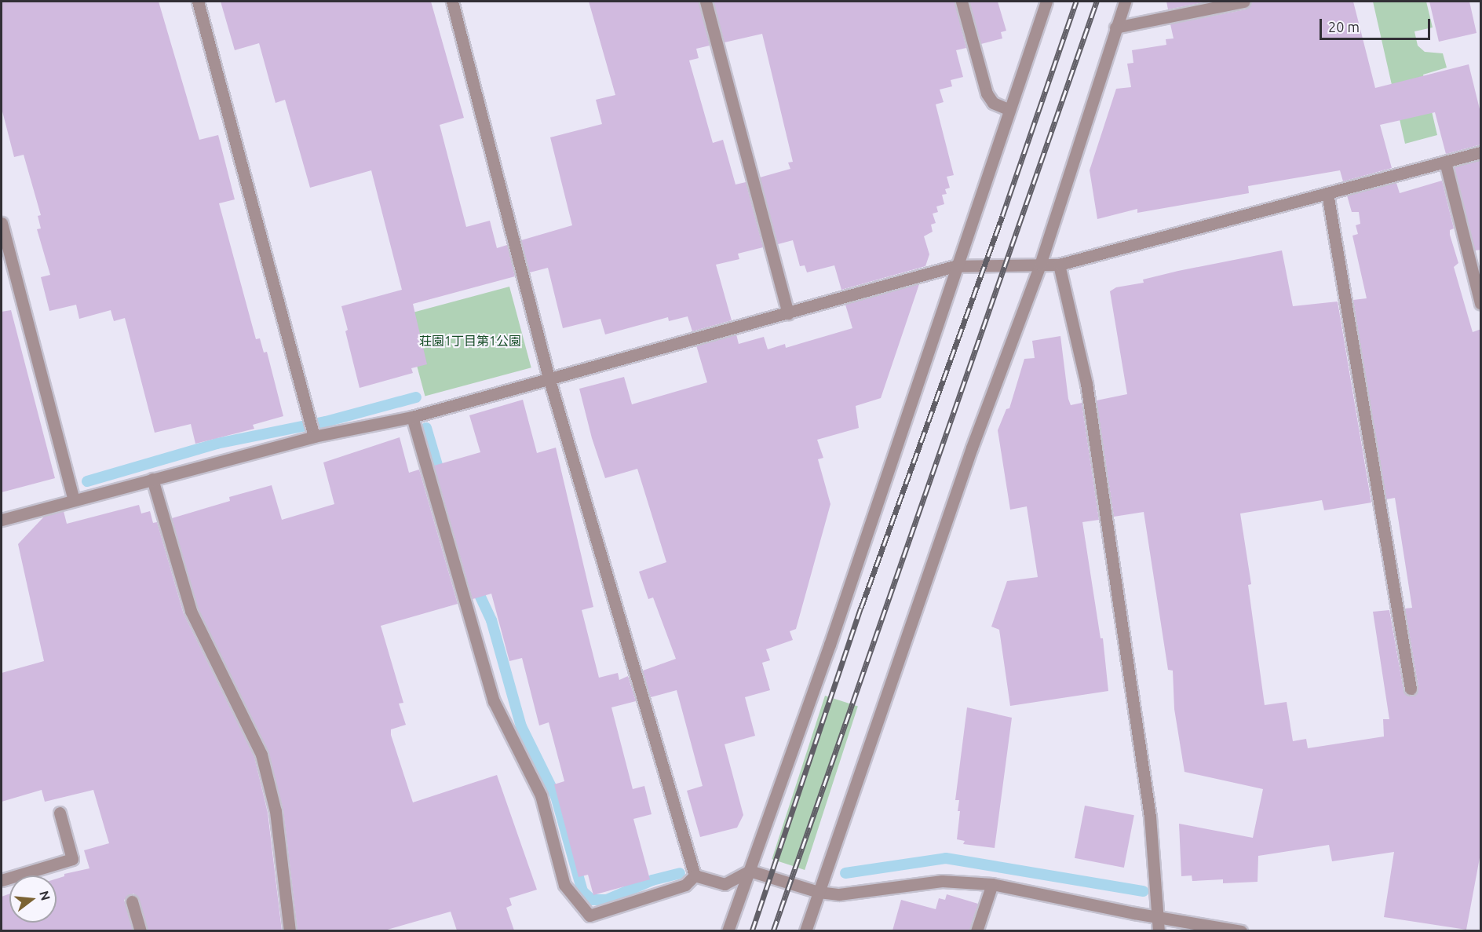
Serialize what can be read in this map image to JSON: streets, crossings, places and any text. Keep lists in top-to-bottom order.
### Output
{
  "parks": ["荘園1丁目第1公園"],
  "scale_bar": "20 m",
  "north": "right"
}
